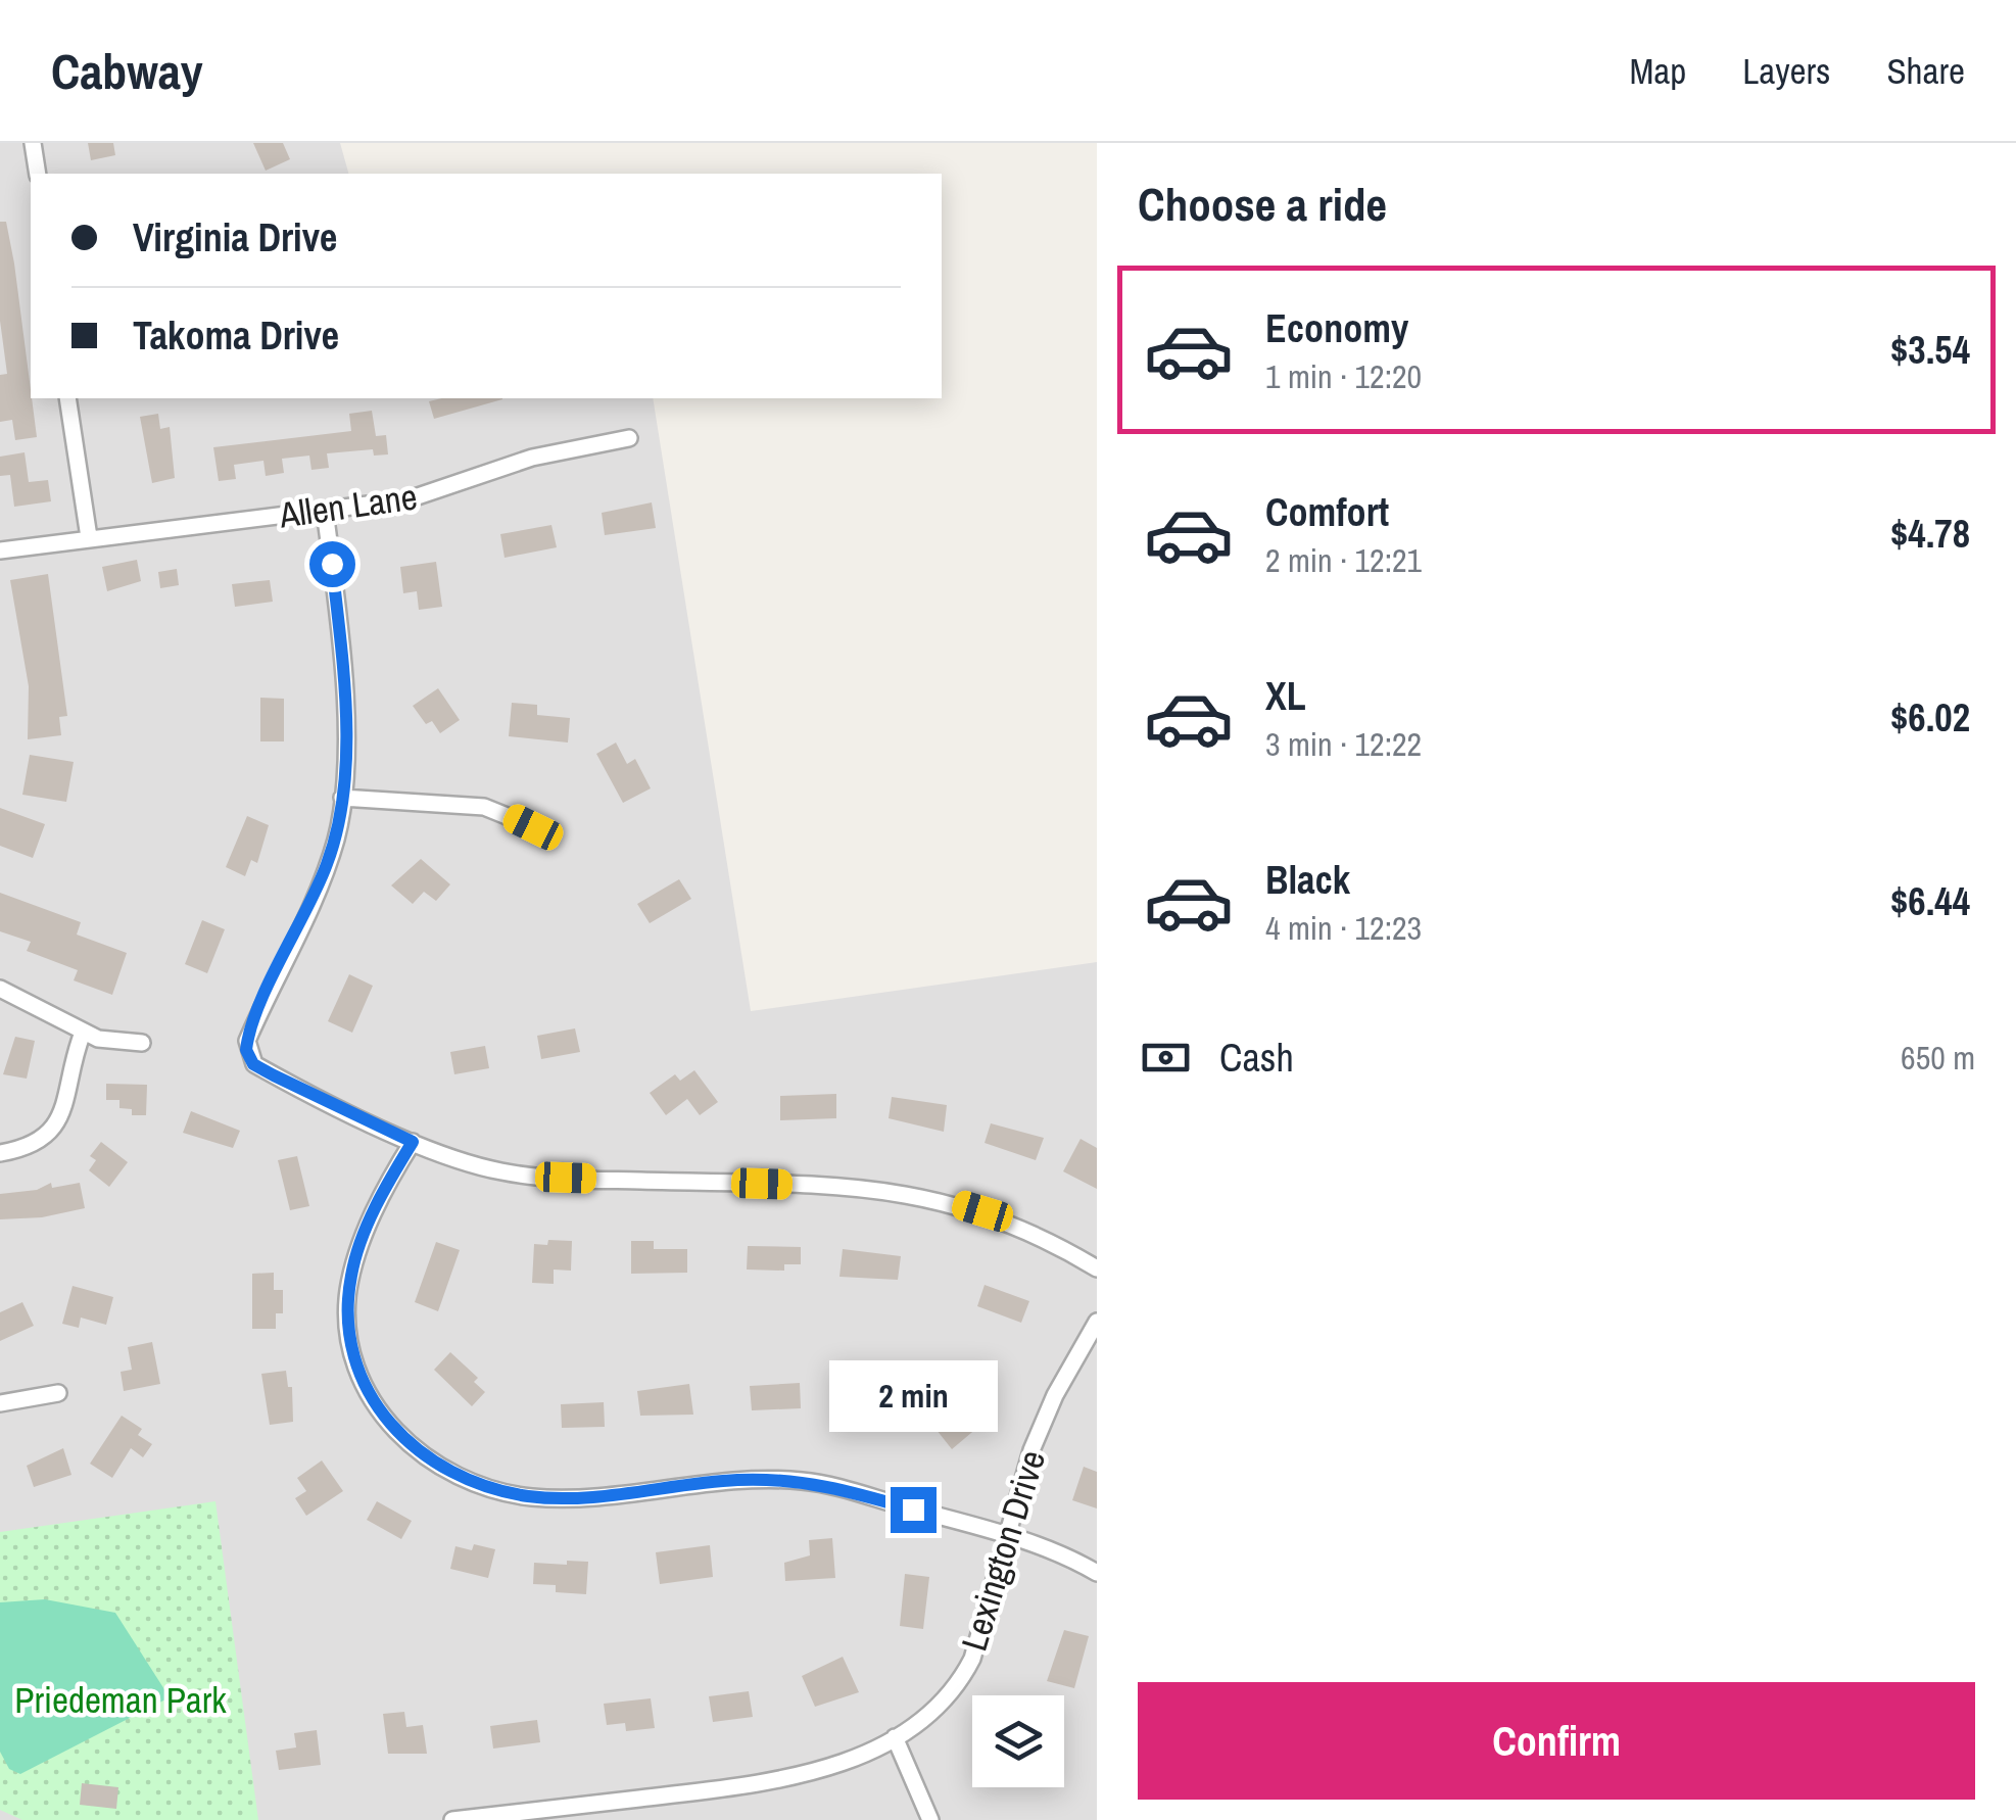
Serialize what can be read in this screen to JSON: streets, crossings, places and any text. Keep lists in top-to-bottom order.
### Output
{
  "streets": {
    "street": ["Allen Lane", "Lexington Drive"]
  },
  "parks": ["Priedeman Park"],
  "page": {
    "header": "Cabway",
    "nav": ["Map", "Layers", "Share"],
    "heading": "Choose a ride",
    "banner": ["Virginia Drive", "Takoma Drive"],
    "list": [
      {
        "name": "Economy",
        "note": "1 min · 12:20",
        "value": "$3.54"
      },
      {
        "name": "Comfort",
        "note": "2 min · 12:21",
        "value": "$4.78"
      },
      {
        "name": "XL",
        "note": "3 min · 12:22",
        "value": "$6.02"
      },
      {
        "name": "Black",
        "note": "4 min · 12:23",
        "value": "$6.44"
      }
    ],
    "pay": ["Cash", "650 m"],
    "bubble": "2 min",
    "buttons": "Confirm"
  }
}
